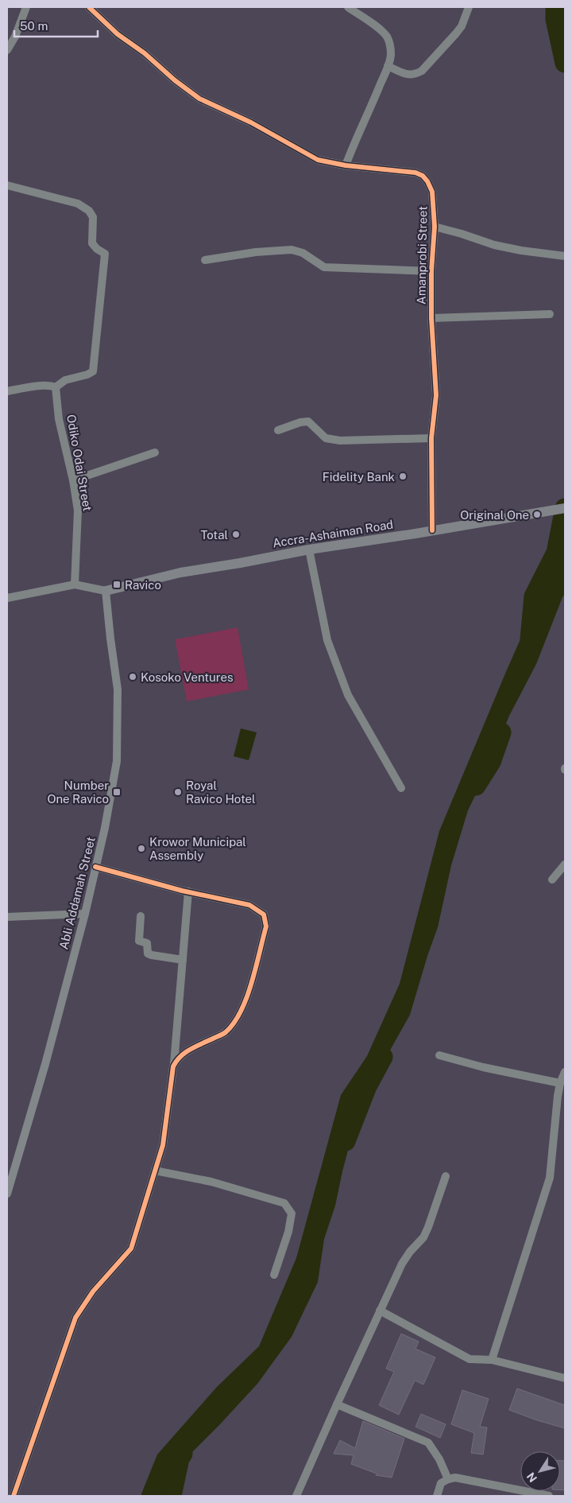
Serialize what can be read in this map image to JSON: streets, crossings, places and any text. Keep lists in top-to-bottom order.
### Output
{
  "streets": {
    "main road": ["Accra-Ashaiman Road"],
    "street": ["Amanprobi Street", "Odiko Odai Street", "Abli Addamah Street"]
  },
  "crossings": [
    ["Amanprobi Street", "Accra-Ashaiman Road"],
    ["Accra-Ashaiman Road", "Abli Addamah Street"]
  ],
  "places": {
    "other": [
      "Fidelity Bank",
      "Original One",
      "Total",
      "Kosoko Ventures",
      "Royal Ravico Hotel",
      "Krowor Municipal Assembly"
    ],
    "transit": ["Ravico", "Number One Ravico"]
  },
  "scale_bar": "50 m",
  "north": "bottom left"
}
